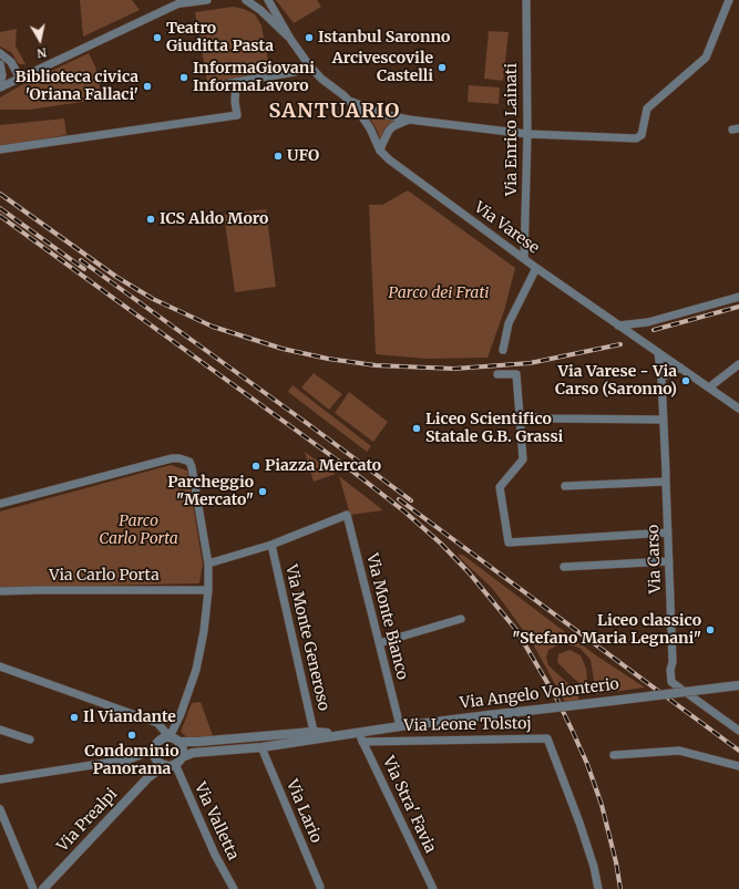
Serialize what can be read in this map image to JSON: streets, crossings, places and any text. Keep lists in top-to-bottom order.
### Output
{
  "streets": {
    "street": [
      "Via Enrico Lainati",
      "Via Varese",
      "Via Carso",
      "Via Carlo Porta",
      "Via Monte Bianco",
      "Via Monte Generoso",
      "Via Angelo Volonterio",
      "Via Leone Tolstoj",
      "Via Stra' Favia",
      "Via Lario",
      "Via Prealpi",
      "Via Valletta"
    ]
  },
  "crossings": [
    ["Via Enrico Lainati", "Via Varese"],
    ["Via Varese", "Via Carso"],
    ["Via Monte Bianco", "Via Monte Generoso"],
    ["Via Monte Bianco", "Via Angelo Volonterio"],
    ["Via Monte Generoso", "Via Angelo Volonterio"],
    ["Via Angelo Volonterio", "Via Stra' Favia"],
    ["Via Angelo Volonterio", "Via Lario"],
    ["Via Angelo Volonterio", "Via Prealpi"],
    ["Via Angelo Volonterio", "Via Valletta"],
    ["Via Leone Tolstoj", "Via Stra' Favia"],
    ["Via Prealpi", "Via Valletta"]
  ],
  "districts": ["SANTUARIO"],
  "parks": ["Parco dei Frati", "Parco Carlo Porta"],
  "places": [
    "Teatro Giuditta Pasta",
    "Istanbul Saronno",
    "Arcivescovile Castelli",
    "InformaGiovani InformaLavoro",
    "Biblioteca civica 'Oriana Fallaci'",
    "UFO",
    "ICS Aldo Moro",
    "Via Varese - Via Carso (Saronno)",
    "Liceo Scientifico Statale G.B. Grassi",
    "Piazza Mercato",
    "Parcheggio \"Mercato\"",
    "Liceo classico \"Stefano Maria Legnani\"",
    "Il Viandante",
    "Condominio Panorama"
  ],
  "north": "bottom"
}
